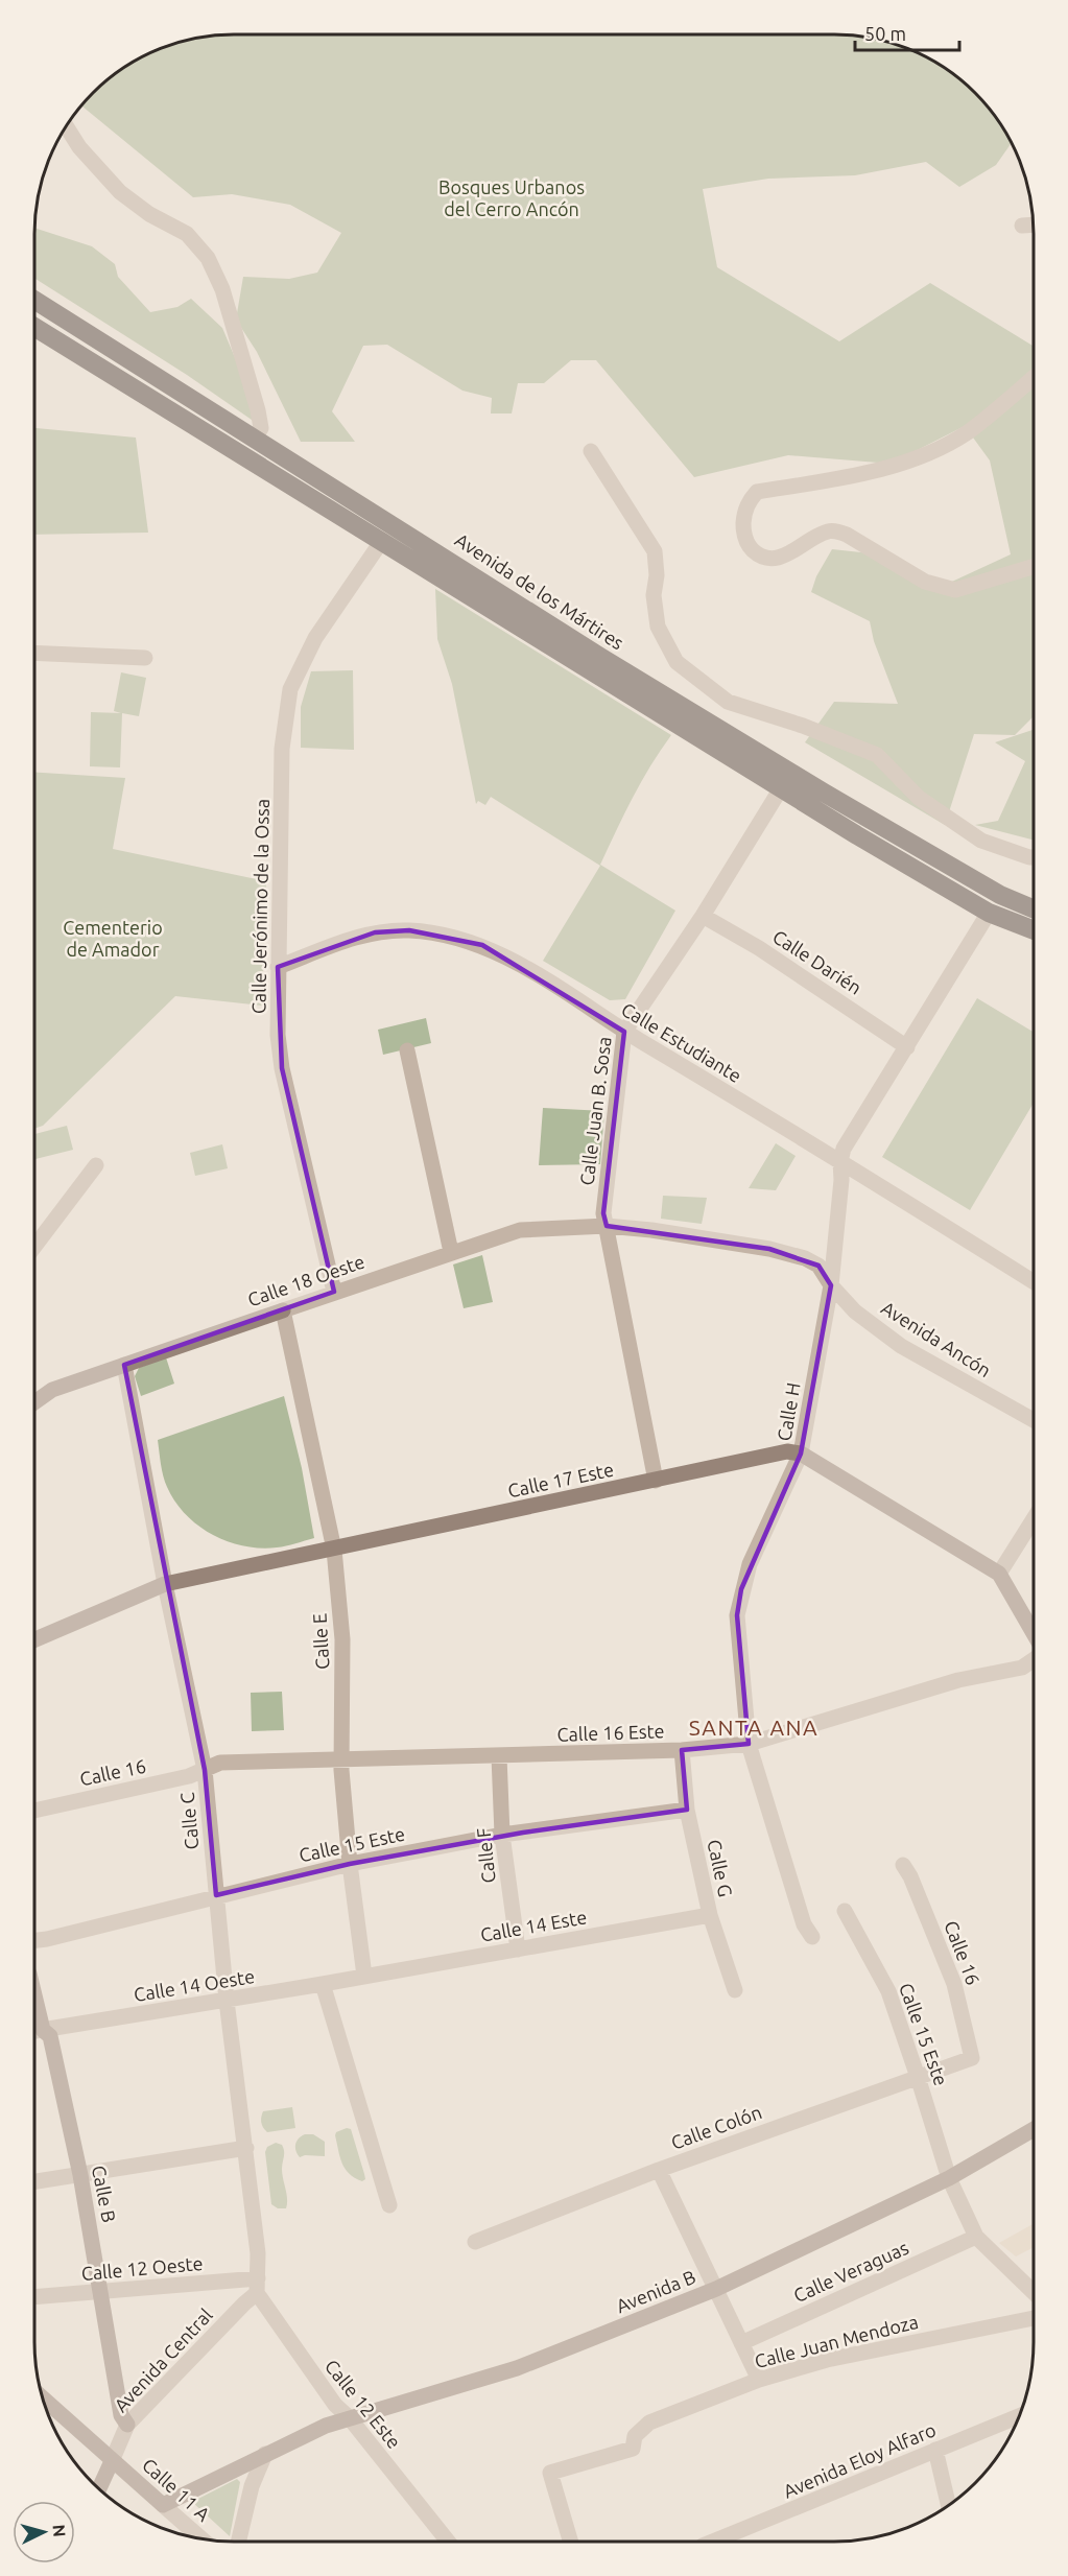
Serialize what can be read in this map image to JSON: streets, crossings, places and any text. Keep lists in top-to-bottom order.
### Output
{
  "streets": {
    "highway": ["Avenida de los Mártires"],
    "street": [
      "Calle Jerónimo de la Ossa",
      "Calle Darién",
      "Calle Estudiante",
      "Calle Juan B. Sosa",
      "Calle 18 Oeste",
      "Avenida Ancón",
      "Calle H",
      "Calle 17 Este",
      "Calle E",
      "Calle 16 Este",
      "Calle 16",
      "Calle C",
      "Calle 15 Este",
      "Calle F",
      "Calle G",
      "Calle 14 Este",
      "Calle 14 Oeste",
      "Calle Colón",
      "Calle B",
      "Calle 12 Oeste",
      "Calle Veraguas",
      "Avenida B",
      "Calle Juan Mendoza",
      "Avenida Central",
      "Calle 12 Este",
      "Avenida Eloy Alfaro",
      "Calle 11 A"
    ]
  },
  "crossings": [
    ["Calle Jerónimo de la Ossa", "Calle Estudiante"],
    ["Calle Jerónimo de la Ossa", "Calle 18 Oeste"],
    ["Calle Darién", "Calle Juan B. Sosa"],
    ["Calle Darién", "Calle H"],
    ["Calle Estudiante", "Calle Juan B. Sosa"],
    ["Calle Estudiante", "Calle H"],
    ["Calle Juan B. Sosa", "Calle 18 Oeste"],
    ["Calle Juan B. Sosa", "Avenida Ancón"],
    ["Calle Juan B. Sosa", "Calle 17 Este"],
    ["Calle 18 Oeste", "Avenida Ancón"],
    ["Calle 18 Oeste", "Calle E"],
    ["Calle 18 Oeste", "Calle C"],
    ["Avenida Ancón", "Calle H"],
    ["Calle H", "Calle 17 Este"],
    ["Calle H", "Calle 16 Este"],
    ["Calle 17 Este", "Calle E"],
    ["Calle 17 Este", "Calle C"],
    ["Calle E", "Calle 16 Este"],
    ["Calle E", "Calle 15 Este"],
    ["Calle E", "Calle 14 Este"],
    ["Calle E", "Calle 14 Oeste"],
    ["Calle 16 Este", "Calle 16"],
    ["Calle 16 Este", "Calle C"],
    ["Calle 16 Este", "Calle F"],
    ["Calle 16 Este", "Calle G"],
    ["Calle 16", "Calle C"],
    ["Calle 16", "Calle Colón"],
    ["Calle C", "Calle 15 Este"],
    ["Calle C", "Calle 14 Oeste"],
    ["Calle C", "Calle 12 Oeste"],
    ["Calle C", "Avenida Central"],
    ["Calle C", "Calle 12 Este"],
    ["Calle 15 Este", "Calle F"],
    ["Calle 15 Este", "Calle G"],
    ["Calle 15 Este", "Calle Colón"],
    ["Calle 15 Este", "Avenida B"],
    ["Calle F", "Calle 14 Este"],
    ["Calle G", "Calle 14 Este"],
    ["Calle 14 Este", "Calle 14 Oeste"],
    ["Calle 14 Oeste", "Calle B"],
    ["Calle B", "Calle 12 Oeste"],
    ["Calle B", "Avenida Central"],
    ["Calle 12 Oeste", "Avenida Central"],
    ["Calle 12 Oeste", "Calle 12 Este"],
    ["Avenida B", "Calle 12 Este"],
    ["Avenida B", "Calle 11 A"],
    ["Avenida Central", "Calle 12 Este"],
    ["Avenida Central", "Calle 11 A"]
  ],
  "districts": ["SANTA ANA"],
  "parks": ["Bosques Urbanos del Cerro Ancón", "Cementerio de Amador"],
  "scale_bar": "50 m",
  "north": "right"
}
